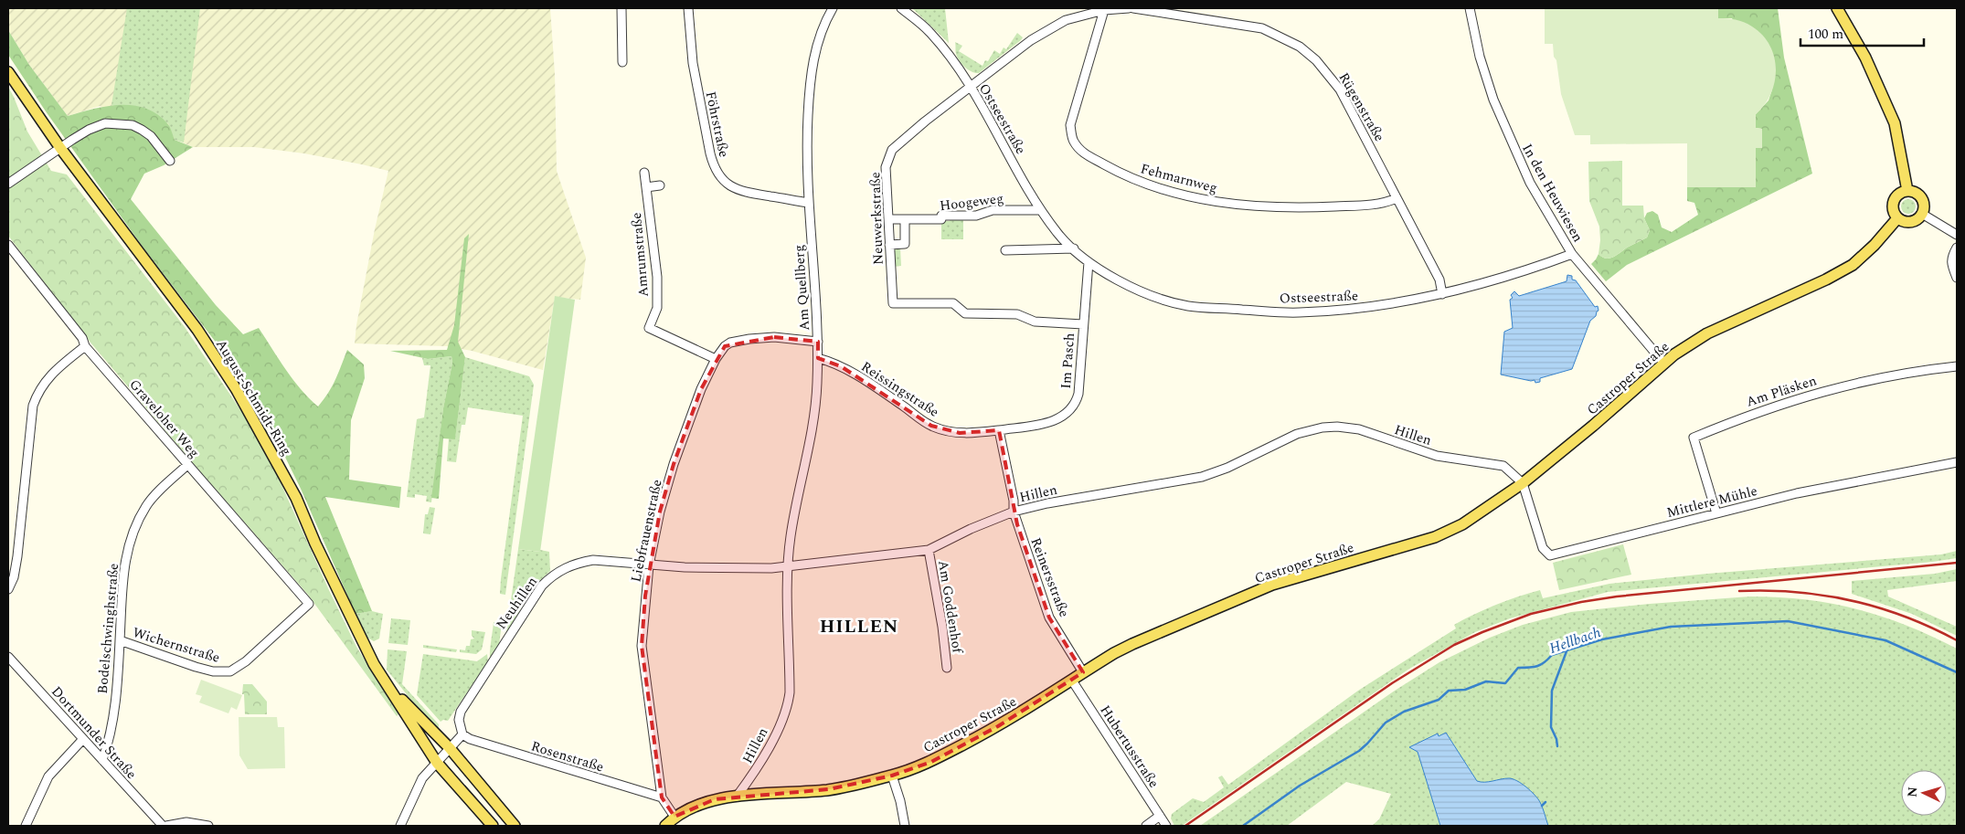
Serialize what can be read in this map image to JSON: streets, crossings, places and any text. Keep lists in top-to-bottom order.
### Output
{
  "streets": {
    "main road": ["Castroper Straße", "August-Schmidt-Ring"],
    "street": [
      "Rügenstraße",
      "Ostseestraße",
      "Föhrstraße",
      "Fehmarnweg",
      "In den Heuwiesen",
      "Hoogeweg",
      "Neuwerkstraße",
      "Amrumstraße",
      "Am Quellberg",
      "Im Pasch",
      "Reissingstraße",
      "Am Pläsken",
      "Graveloher Weg",
      "Hillen",
      "Mittlere Mühle",
      "Liebfrauenstraße",
      "Reinersstraße",
      "Neuhillen",
      "Am Goddenhof",
      "Bodelschwinghstraße",
      "Wichernstraße",
      "Dortmunder Straße",
      "Hubertusstraße",
      "Rosenstraße"
    ]
  },
  "crossings": [
    ["Rügenstraße", "Ostseestraße"],
    ["Rügenstraße", "Fehmarnweg"],
    ["Ostseestraße", "In den Heuwiesen"],
    ["Ostseestraße", "Hoogeweg"],
    ["Ostseestraße", "Neuwerkstraße"],
    ["Ostseestraße", "Im Pasch"],
    ["Föhrstraße", "Am Quellberg"],
    ["In den Heuwiesen", "Castroper Straße"],
    ["Hoogeweg", "Neuwerkstraße"],
    ["Neuwerkstraße", "Im Pasch"],
    ["Amrumstraße", "Liebfrauenstraße"],
    ["Am Quellberg", "Reissingstraße"],
    ["Am Quellberg", "Hillen"],
    ["Am Quellberg", "Liebfrauenstraße"],
    ["Am Quellberg", "Neuhillen"],
    ["Im Pasch", "Reissingstraße"],
    ["Castroper Straße", "Hillen"],
    ["Castroper Straße", "Mittlere Mühle"],
    ["Castroper Straße", "Reinersstraße"],
    ["Castroper Straße", "Hubertusstraße"],
    ["Am Pläsken", "Mittlere Mühle"],
    ["Graveloher Weg", "Bodelschwinghstraße"],
    ["Graveloher Weg", "Wichernstraße"],
    ["Hillen", "Mittlere Mühle"],
    ["Hillen", "Reinersstraße"],
    ["Hillen", "Neuhillen"],
    ["Hillen", "Am Goddenhof"],
    ["Liebfrauenstraße", "Neuhillen"],
    ["Liebfrauenstraße", "Rosenstraße"],
    ["Neuhillen", "Rosenstraße"],
    ["Bodelschwinghstraße", "Wichernstraße"],
    ["Bodelschwinghstraße", "Dortmunder Straße"]
  ],
  "districts": ["HILLEN"],
  "water": ["Hellbach"],
  "scale_bar": "100 m",
  "north": "left"
}
